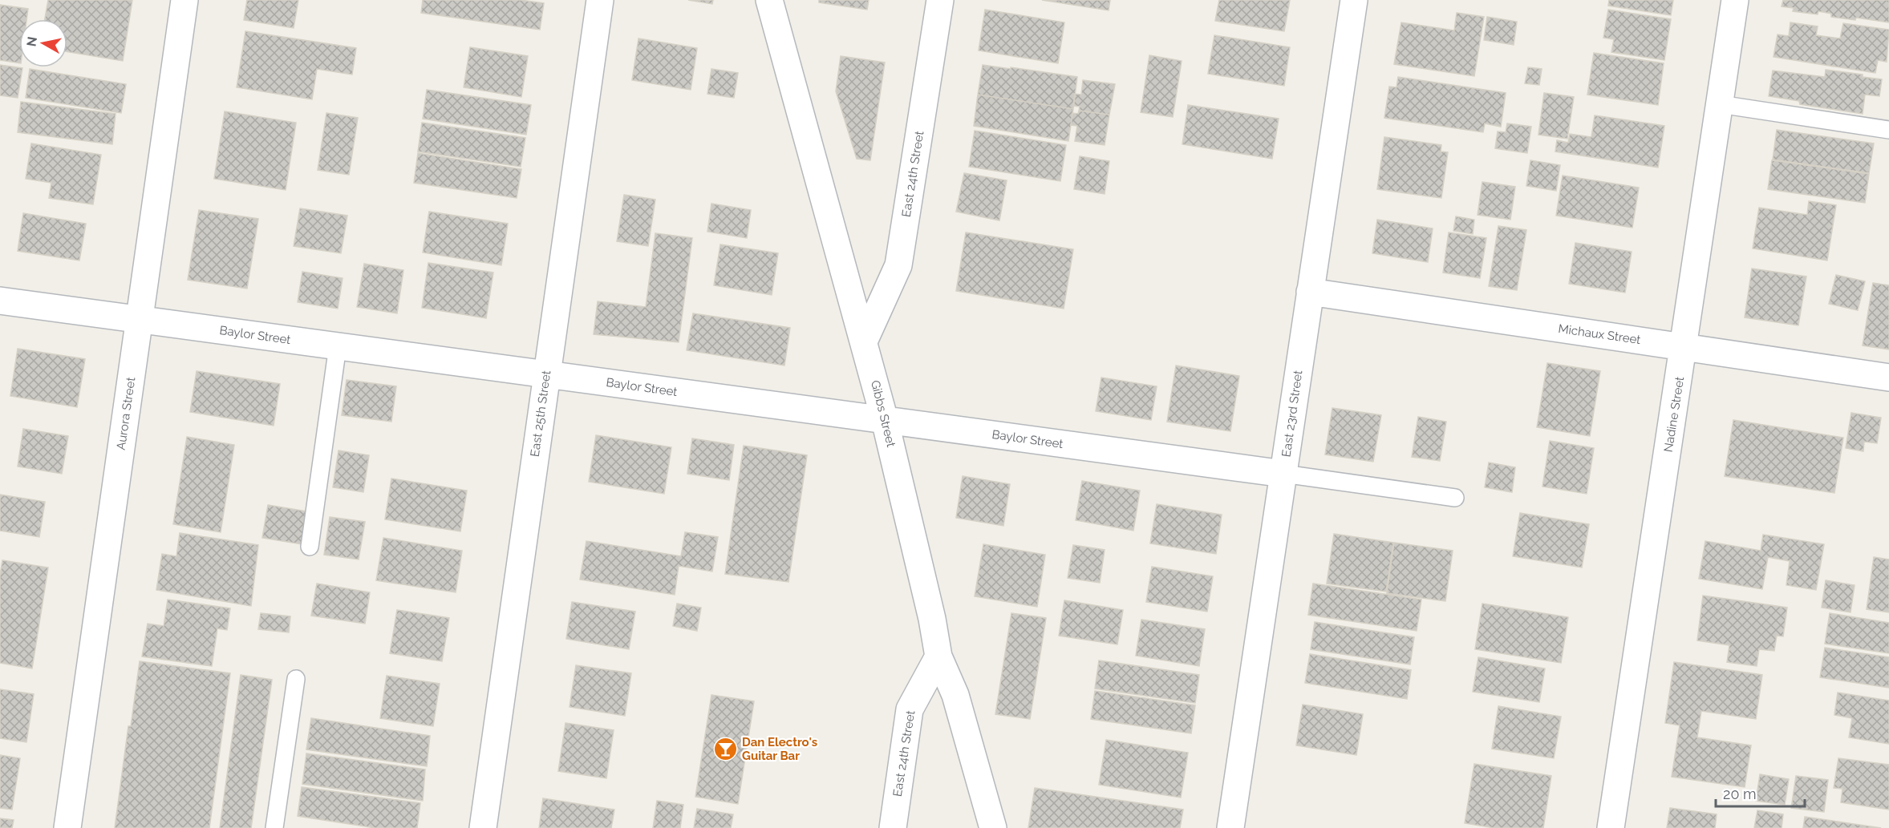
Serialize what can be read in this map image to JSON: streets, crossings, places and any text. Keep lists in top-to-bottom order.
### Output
{
  "streets": {
    "street": [
      "East 24th Street",
      "Michaux Street",
      "Baylor Street",
      "Aurora Street",
      "East 25th Street",
      "Gibbs Street",
      "East 23rd Street",
      "Nadine Street"
    ]
  },
  "crossings": [
    ["East 24th Street", "Gibbs Street"],
    ["Michaux Street", "East 23rd Street"],
    ["Michaux Street", "Nadine Street"],
    ["Baylor Street", "Aurora Street"],
    ["Baylor Street", "East 25th Street"],
    ["Baylor Street", "Gibbs Street"],
    ["Baylor Street", "East 23rd Street"]
  ],
  "places": {
    "bar": ["Dan Electro's Guitar Bar"]
  },
  "scale_bar": "20 m",
  "north": "left"
}
